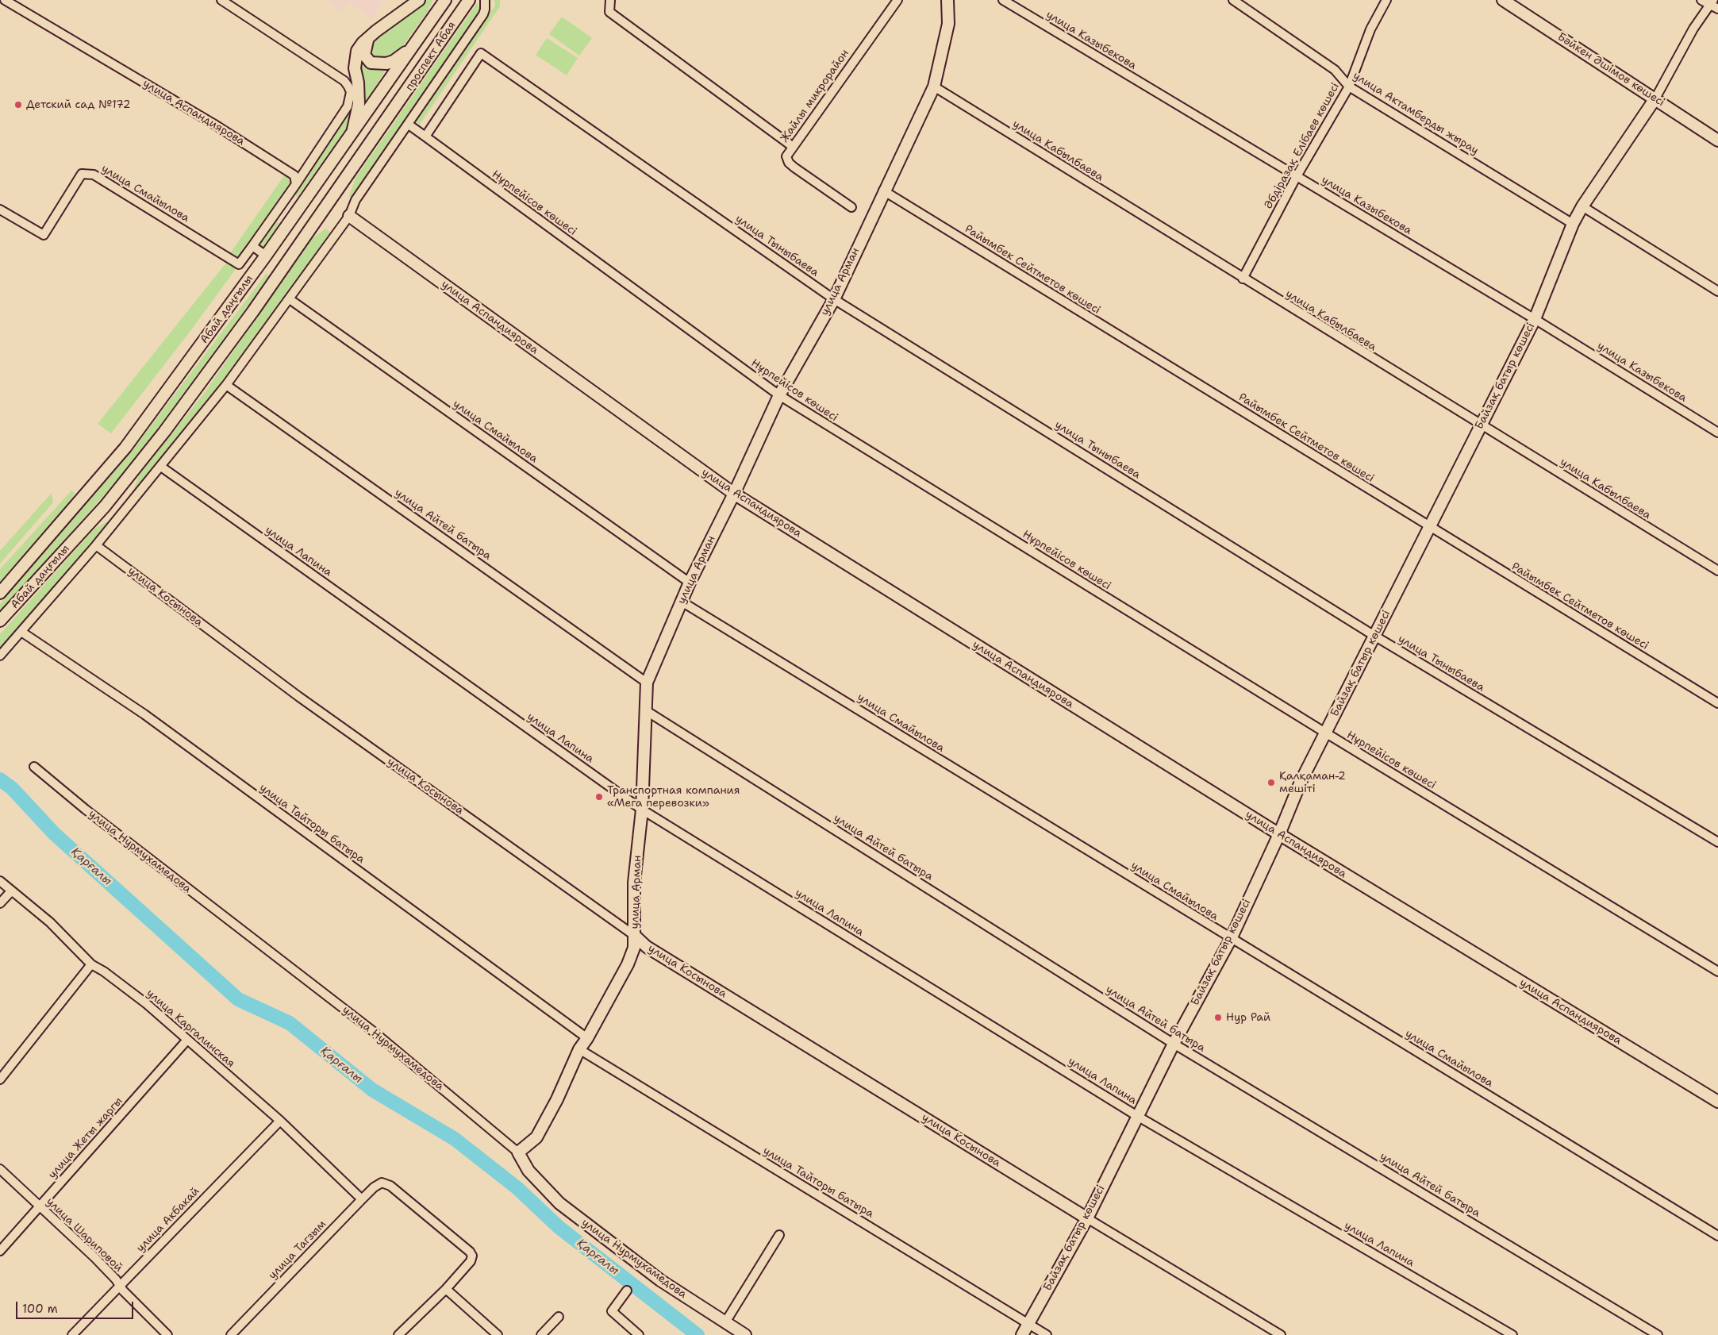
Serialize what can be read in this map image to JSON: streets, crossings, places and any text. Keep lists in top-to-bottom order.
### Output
{
  "streets": {
    "street": [
      "улица Казыбекова",
      "проспект Абая",
      "Бәйкен Әшімов көшесі",
      "Жайлы микрорайон",
      "улица Аспандиярова",
      "улица Актамберды жырау",
      "Әбдіразақ Елібаев көшесі",
      "улица Кабылбаева",
      "улица Смайылова",
      "Нұрпейісов көшесі",
      "улица Тыныбаева",
      "Райымбек Сейтметов көшесі",
      "улица Арман",
      "Абай даңғылы",
      "Байзақ батыр көшесі",
      "улица Айтей батыра",
      "улица Лапина",
      "улица Косынова",
      "улица Тайторы батыра",
      "улица Нурмухамедова",
      "улица Каргалинская",
      "улица Жеты жаргы",
      "улица Акбакай",
      "улица Шариповой",
      "улица Тагзым"
    ]
  },
  "crossings": [
    ["улица Казыбекова", "Әбдіразақ Елібаев көшесі"],
    ["улица Казыбекова", "Байзақ батыр көшесі"],
    ["проспект Абая", "Абай даңғылы"],
    ["Бәйкен Әшімов көшесі", "Байзақ батыр көшесі"],
    ["улица Аспандиярова", "улица Арман"],
    ["улица Аспандиярова", "Байзақ батыр көшесі"],
    ["улица Актамберды жырау", "Әбдіразақ Елібаев көшесі"],
    ["улица Актамберды жырау", "Байзақ батыр көшесі"],
    ["Әбдіразақ Елібаев көшесі", "улица Кабылбаева"],
    ["улица Кабылбаева", "улица Арман"],
    ["улица Кабылбаева", "Байзақ батыр көшесі"],
    ["улица Смайылова", "улица Арман"],
    ["улица Смайылова", "Байзақ батыр көшесі"],
    ["Нұрпейісов көшесі", "улица Тыныбаева"],
    ["Нұрпейісов көшесі", "улица Арман"],
    ["Нұрпейісов көшесі", "Байзақ батыр көшесі"],
    ["улица Тыныбаева", "улица Арман"],
    ["улица Тыныбаева", "Байзақ батыр көшесі"],
    ["Райымбек Сейтметов көшесі", "улица Арман"],
    ["Райымбек Сейтметов көшесі", "Байзақ батыр көшесі"],
    ["улица Арман", "улица Айтей батыра"],
    ["улица Арман", "улица Лапина"],
    ["улица Арман", "улица Косынова"],
    ["улица Арман", "улица Тайторы батыра"],
    ["улица Арман", "улица Нурмухамедова"],
    ["Байзақ батыр көшесі", "улица Айтей батыра"],
    ["Байзақ батыр көшесі", "улица Лапина"],
    ["Байзақ батыр көшесі", "улица Косынова"],
    ["Байзақ батыр көшесі", "улица Тайторы батыра"],
    ["улица Каргалинская", "улица Жеты жаргы"],
    ["улица Каргалинская", "улица Акбакай"],
    ["улица Каргалинская", "улица Тагзым"],
    ["улица Жеты жаргы", "улица Шариповой"],
    ["улица Акбакай", "улица Шариповой"]
  ],
  "water": ["Қарғалы"],
  "places": [
    "Детский сад №172",
    "Қалқаман-2 мешіті",
    "Транспортная компания «Мега перевозки»",
    "Нур Рай"
  ],
  "scale_bar": "100 m"
}
